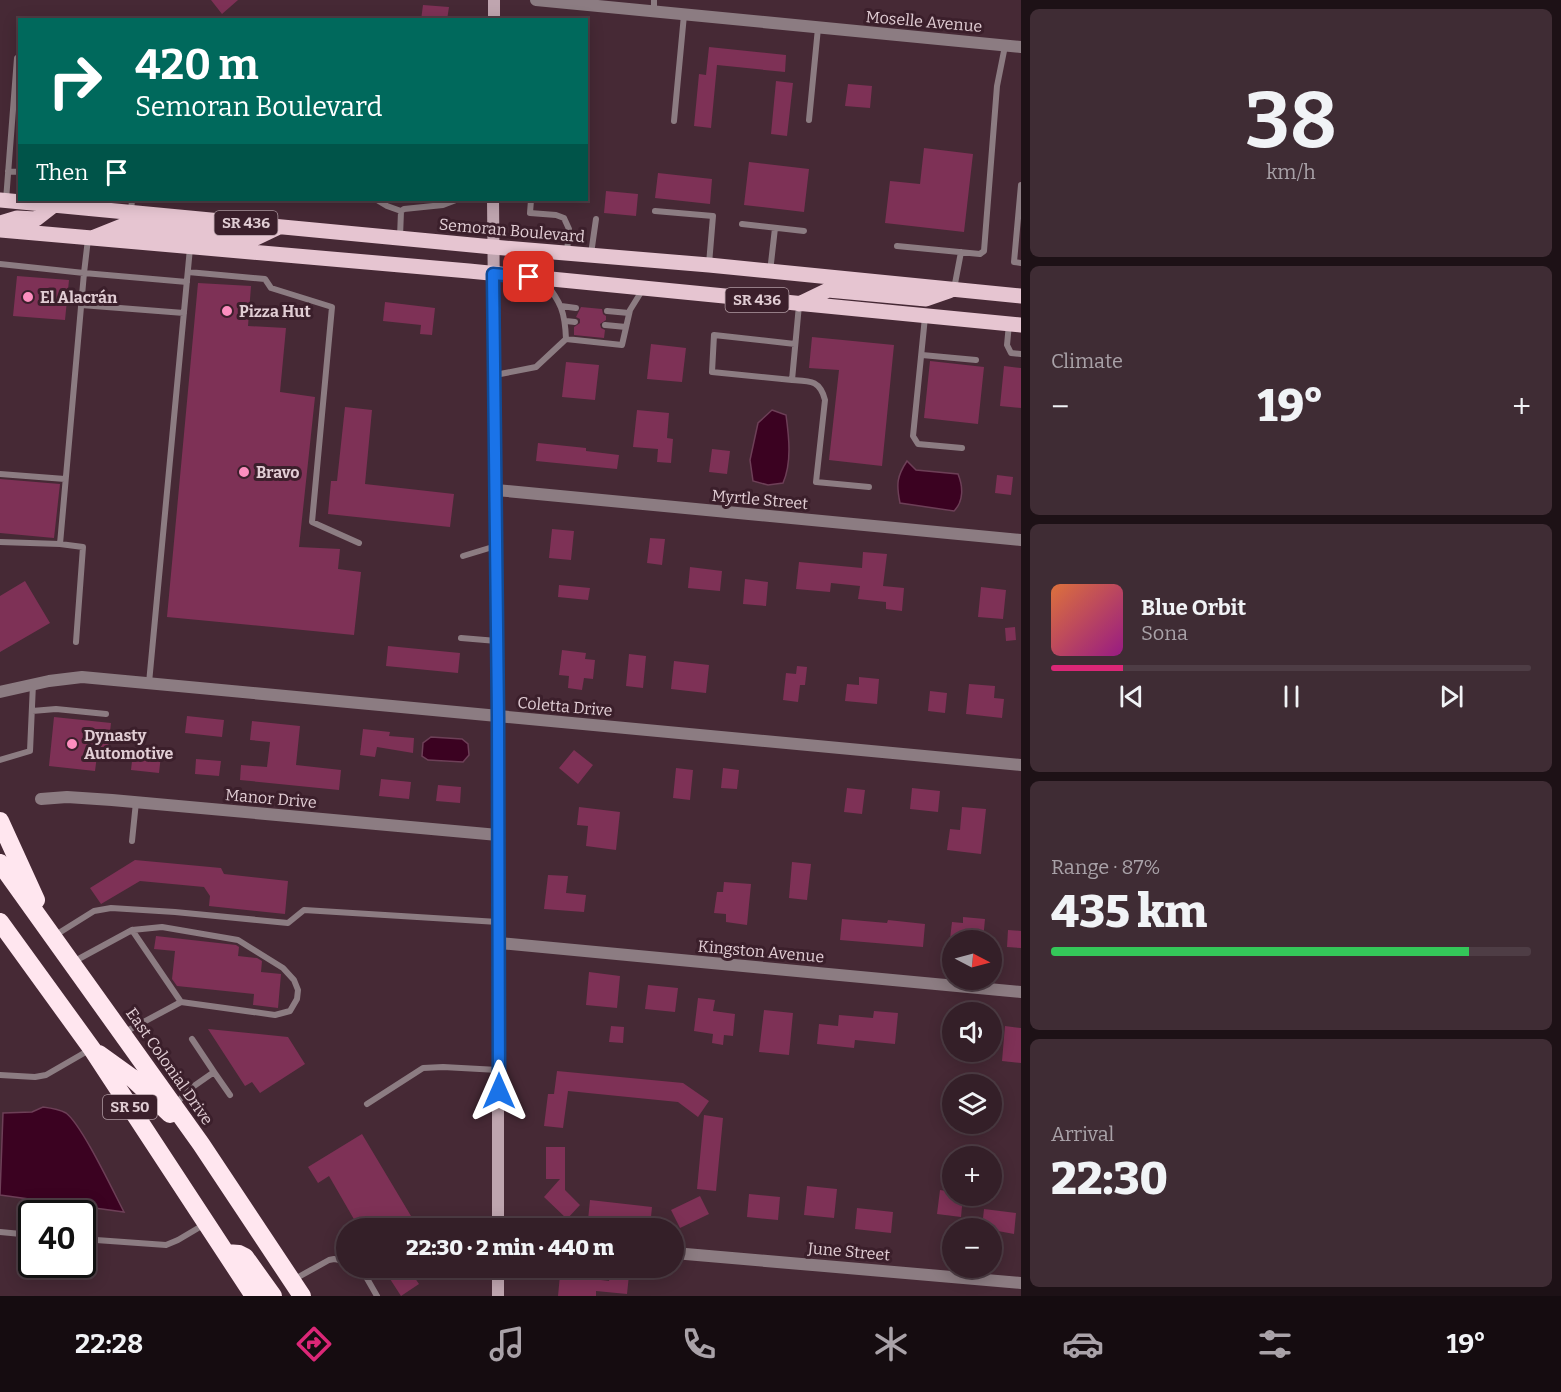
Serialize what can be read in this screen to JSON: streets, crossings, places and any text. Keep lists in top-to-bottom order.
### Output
{
  "streets": {
    "highway": ["East Colonial Drive", "SR 50"],
    "main road": ["SR 436", "Semoran Boulevard"],
    "street": [
      "Moselle Avenue",
      "Myrtle Street",
      "Coletta Drive",
      "Manor Drive",
      "Kingston Avenue",
      "June Street"
    ]
  },
  "places": [
    "El Alacrán",
    "Pizza Hut",
    "Bravo",
    "Dynasty Automotive"
  ],
  "north": "right",
  "page": {
    "tile": [
      ["38", "km/h"],
      "Climate",
      ["Range · 87%", "435 km"],
      ["Arrival", "22:30"]
    ],
    "turn": ["420 m", "Semoran Boulevard"],
    "then": "Then",
    "heat": ["−", "19°", "+"],
    "song": ["Blue Orbit", "Sona"],
    "map_buttons": ["+", "−"],
    "limit": "40",
    "trip": "22:30 · 2 min · 440 m",
    "tabs": ["22:28", "19°"]
  }
}
